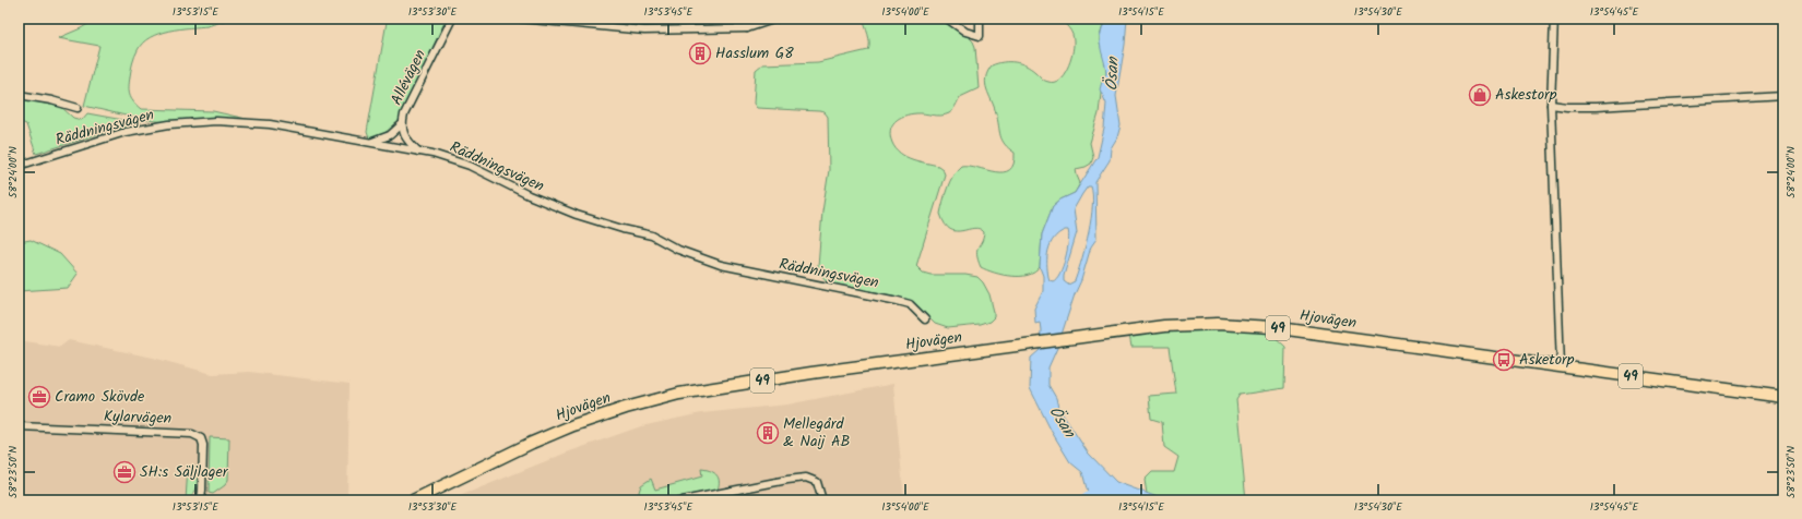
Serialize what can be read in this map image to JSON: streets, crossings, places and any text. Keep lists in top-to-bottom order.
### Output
{
  "streets": {
    "main road": ["Hjovägen", "49"],
    "street": ["Allévägen", "Räddningsvägen", "Kylarvägen"]
  },
  "crossings": [
    ["Allévägen", "Räddningsvägen"],
    ["Hjovägen", "49"]
  ],
  "water": ["Ösan"],
  "places": {
    "building": ["Hasslum G8", "Mellegård & Naij AB"],
    "shop": ["Askestorp"],
    "bus stop": ["Asketorp"],
    "office": ["Cramo Skövde", "SH:s Säljlager"]
  },
  "coordinates": [
    "13°53'15\"E",
    "13°53'30\"E",
    "13°53'45\"E",
    "13°54'00\"E",
    "13°54'15\"E",
    "13°54'30\"E",
    "13°54'45\"E",
    "58°24'00\"N",
    "58°23'50\"N"
  ]
}
